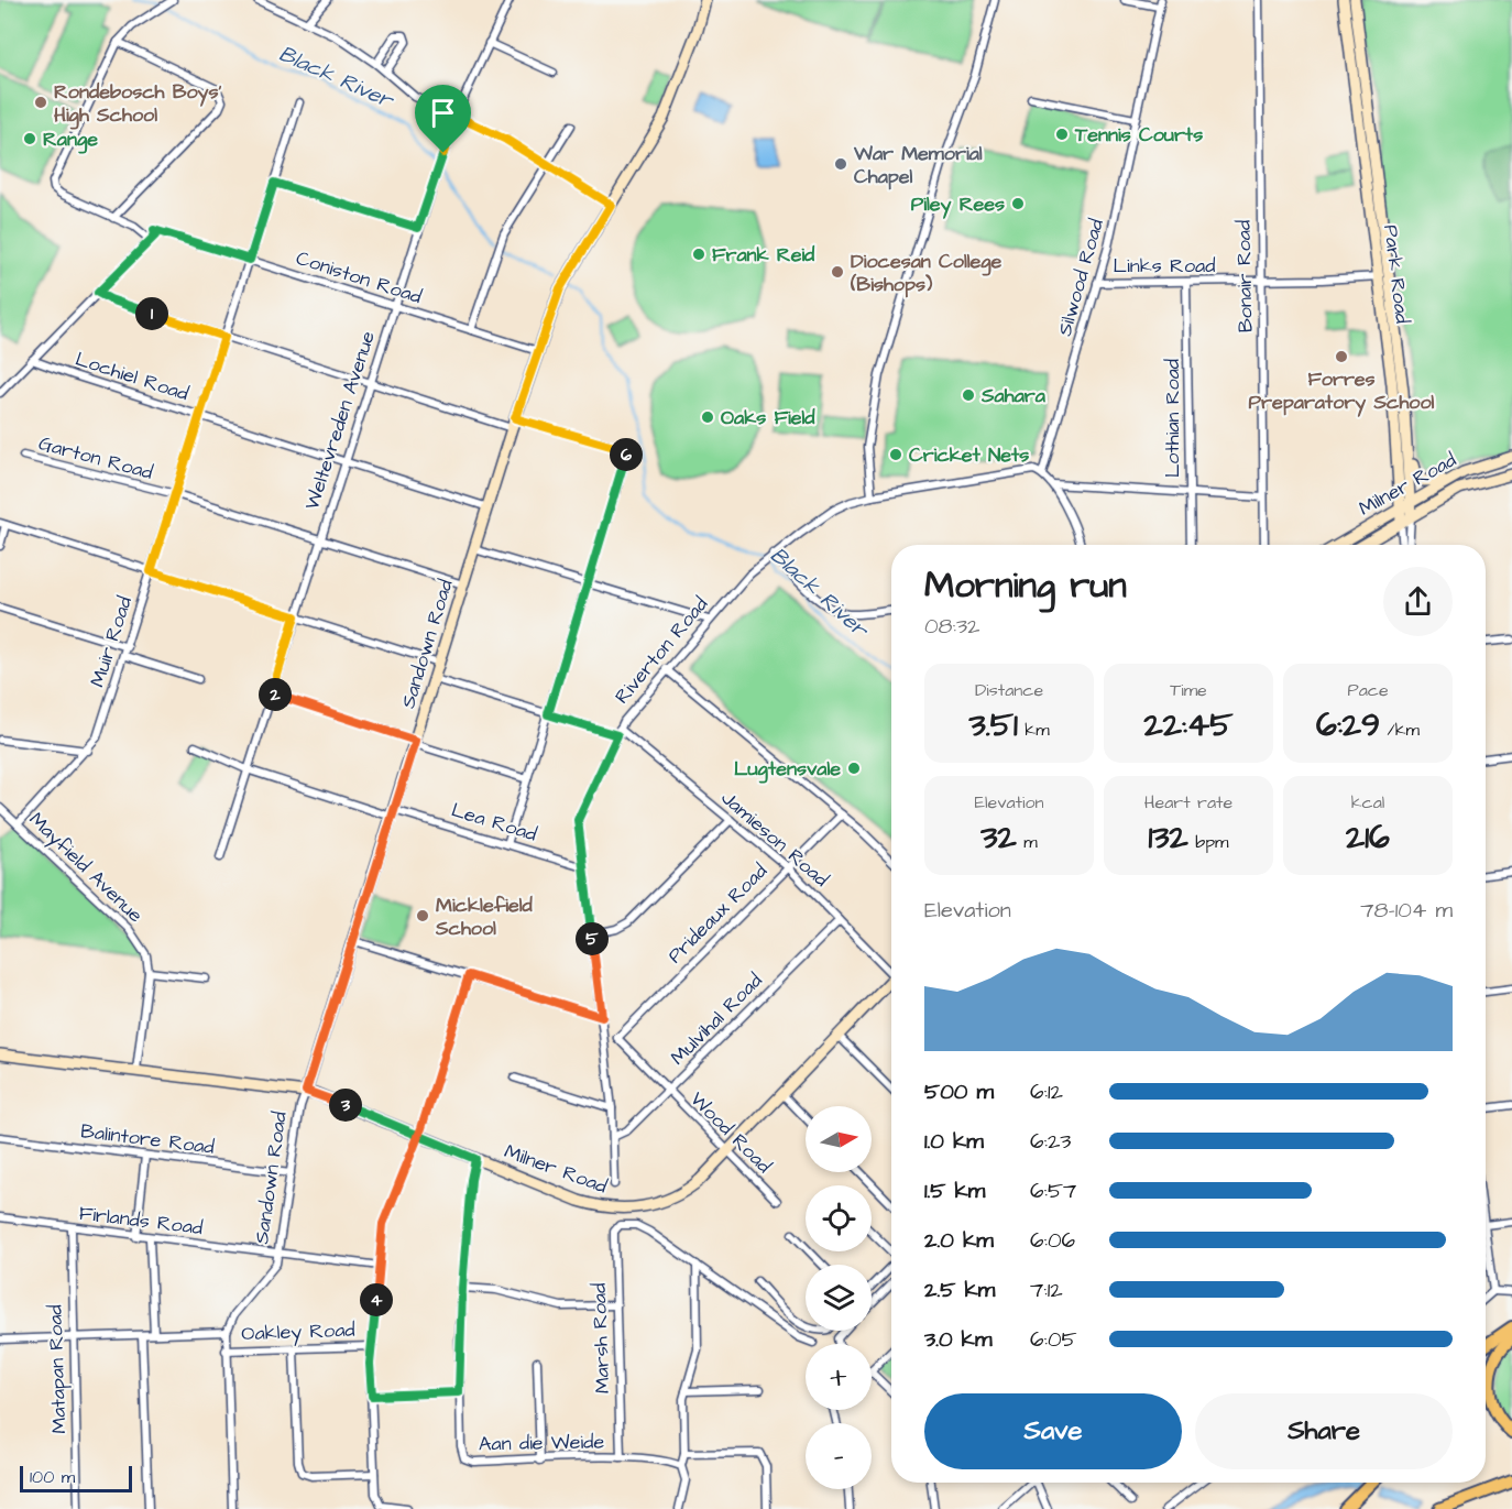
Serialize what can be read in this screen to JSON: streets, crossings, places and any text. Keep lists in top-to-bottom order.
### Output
{
  "streets": {
    "main road": ["Park Road", "Milner Road", "Sandown Road"],
    "street": [
      "Links Road",
      "Bonair Road",
      "Coniston Road",
      "Silwood Road",
      "Lochiel Road",
      "Lothian Road",
      "Weltevreden Avenue",
      "Garton Road",
      "Muir Road",
      "Riverton Road",
      "Lea Road",
      "Jamieson Road",
      "Mayfield Avenue",
      "Prideaux Road",
      "Mulvihal Road",
      "Wood Road",
      "Balintore Road",
      "Firlands Road",
      "Oakley Road",
      "Marsh Road",
      "Matapan Road",
      "Aan die Weide"
    ]
  },
  "crossings": [
    ["Links Road", "Park Road"],
    ["Links Road", "Bonair Road"],
    ["Links Road", "Silwood Road"],
    ["Links Road", "Lothian Road"],
    ["Park Road", "Milner Road"],
    ["Coniston Road", "Weltevreden Avenue"],
    ["Coniston Road", "Muir Road"],
    ["Coniston Road", "Sandown Road"],
    ["Silwood Road", "Riverton Road"],
    ["Lochiel Road", "Weltevreden Avenue"],
    ["Lochiel Road", "Muir Road"],
    ["Lochiel Road", "Sandown Road"],
    ["Weltevreden Avenue", "Garton Road"],
    ["Weltevreden Avenue", "Lea Road"],
    ["Garton Road", "Muir Road"],
    ["Garton Road", "Sandown Road"],
    ["Milner Road", "Sandown Road"],
    ["Milner Road", "Mayfield Avenue"],
    ["Milner Road", "Wood Road"],
    ["Muir Road", "Mayfield Avenue"],
    ["Sandown Road", "Lea Road"],
    ["Sandown Road", "Jamieson Road"],
    ["Sandown Road", "Balintore Road"],
    ["Sandown Road", "Firlands Road"],
    ["Sandown Road", "Oakley Road"],
    ["Riverton Road", "Lea Road"],
    ["Riverton Road", "Jamieson Road"],
    ["Riverton Road", "Mulvihal Road"],
    ["Jamieson Road", "Prideaux Road"],
    ["Jamieson Road", "Mulvihal Road"],
    ["Prideaux Road", "Wood Road"],
    ["Mulvihal Road", "Wood Road"],
    ["Firlands Road", "Matapan Road"],
    ["Marsh Road", "Aan die Weide"]
  ],
  "water": ["Black River"],
  "places": [
    "Rondebosch Boys' High School",
    "Tennis Courts",
    "Range",
    "War Memorial Chapel",
    "Piley Rees",
    "Frank Reid",
    "Diocesan College (Bishops)",
    "Forres Preparatory School",
    "Sahara",
    "Oaks Field",
    "Cricket Nets",
    "Lugtensvale",
    "Micklefield School"
  ],
  "scale_bar": "100 m",
  "north": "right",
  "page": {
    "pins": [
      "1",
      "6",
      "2",
      "5",
      "3",
      "4"
    ],
    "heading": ["Morning run", "08:32"],
    "stats": [
      ["Distance", "3.51 km"],
      ["Time", "22:45"],
      ["Pace", "6:29 /km"],
      ["Elevation", "32 m"],
      ["Heart rate", "132 bpm"],
      ["kcal", "216"]
    ],
    "chart": ["Elevation", "78–104 m"],
    "list": [
      {
        "name": "500 m",
        "note": "6:12"
      },
      {
        "name": "1.0 km",
        "note": "6:23"
      },
      {
        "name": "1.5 km",
        "note": "6:57"
      },
      {
        "name": "2.0 km",
        "note": "6:06"
      },
      {
        "name": "2.5 km",
        "note": "7:12"
      },
      {
        "name": "3.0 km",
        "note": "6:05"
      }
    ],
    "map_buttons": ["+", "−"],
    "buttons": ["Save", "Share"],
    "scale": "100 m"
  }
}
